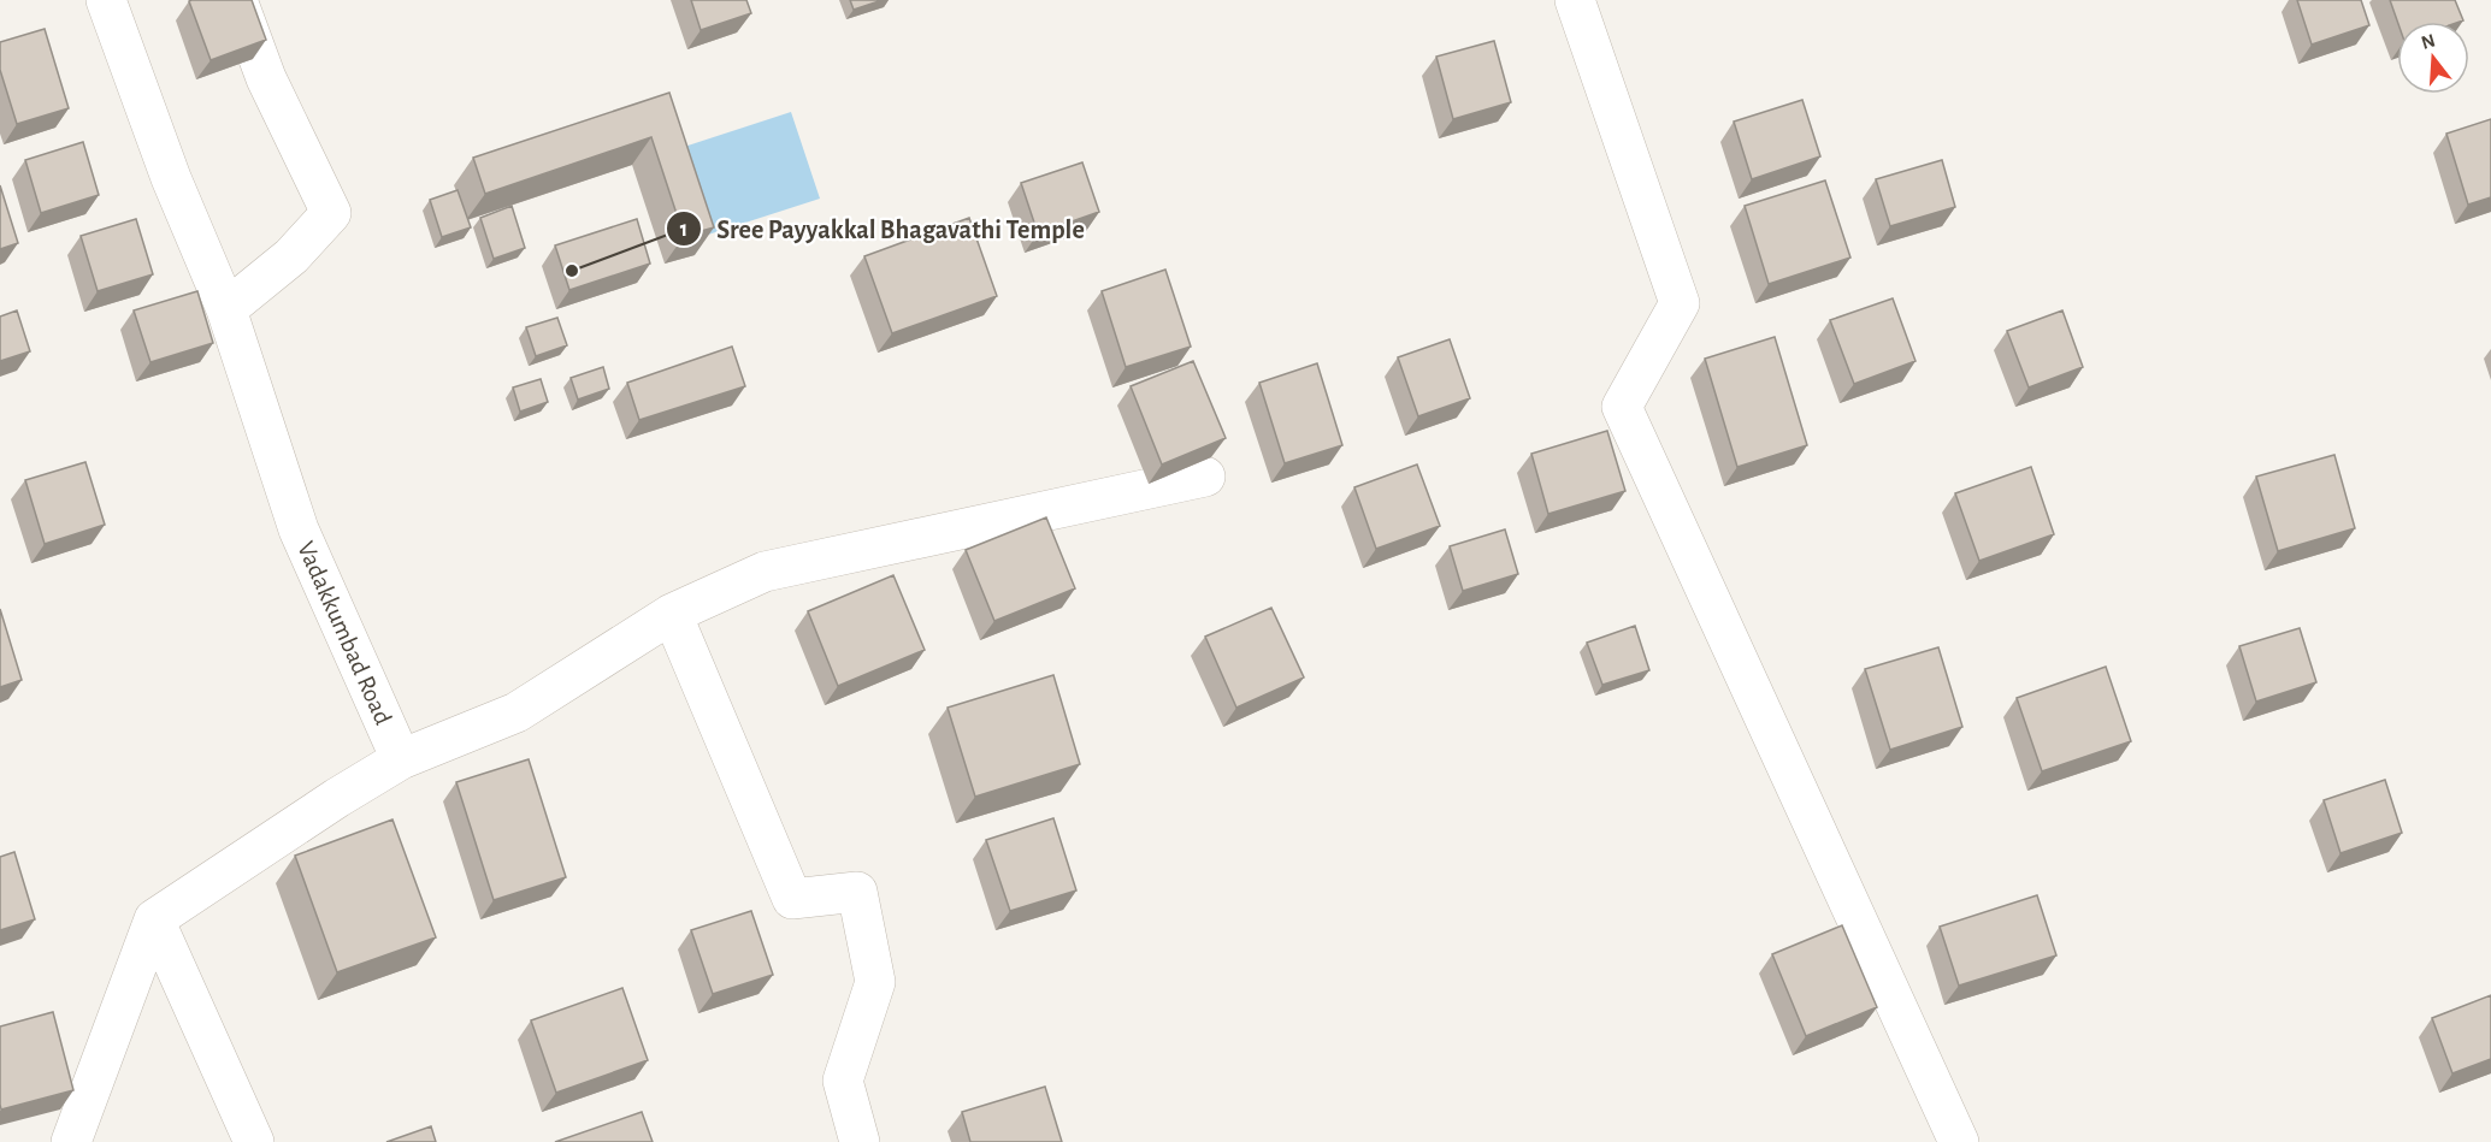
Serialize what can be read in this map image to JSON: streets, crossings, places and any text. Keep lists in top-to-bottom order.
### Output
{
  "streets": {
    "street": ["Vadakkumbad Road"]
  },
  "places": ["Sree Payyakkal Bhagavathi Temple"],
  "north": "top"
}
